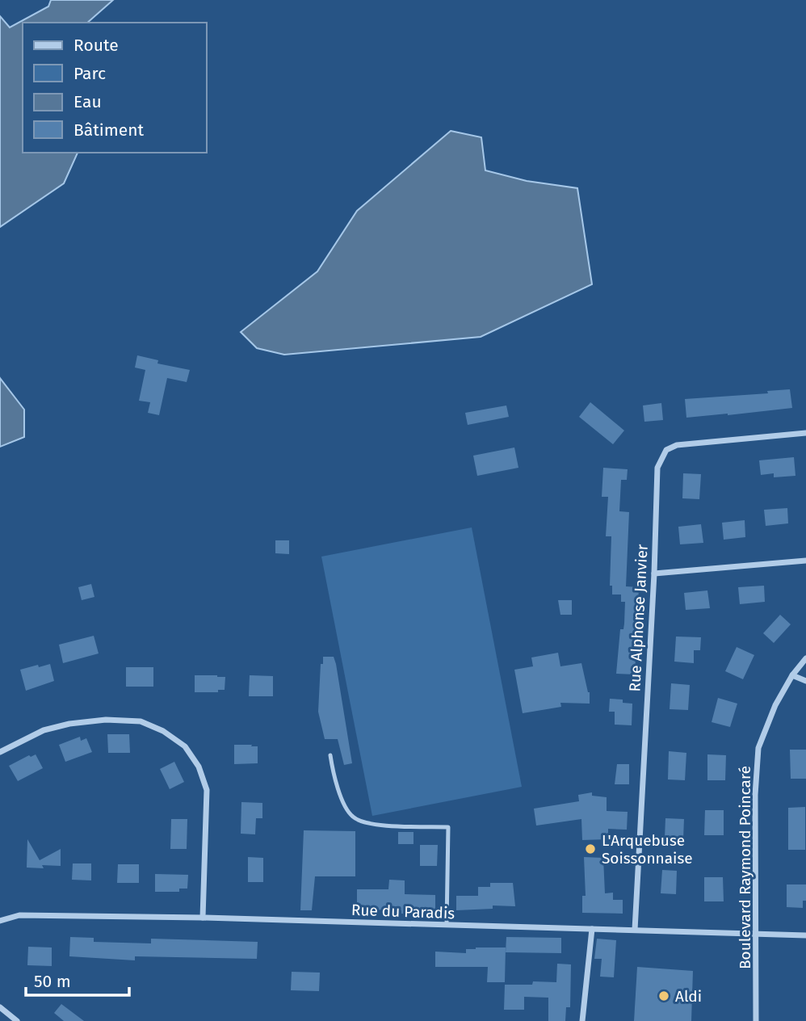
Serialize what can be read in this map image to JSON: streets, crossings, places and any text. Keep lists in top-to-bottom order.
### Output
{
  "streets": {
    "street": ["Rue Alphonse Janvier", "Boulevard Raymond Poincaré", "Rue du Paradis"]
  },
  "crossings": [
    ["Rue Alphonse Janvier", "Rue du Paradis"],
    ["Boulevard Raymond Poincaré", "Rue du Paradis"]
  ],
  "places": ["L'Arquebuse Soissonnaise", "Aldi"],
  "legend": [
    "Route",
    "Parc",
    "Eau",
    "Bâtiment"
  ],
  "scale_bar": "50 m"
}
